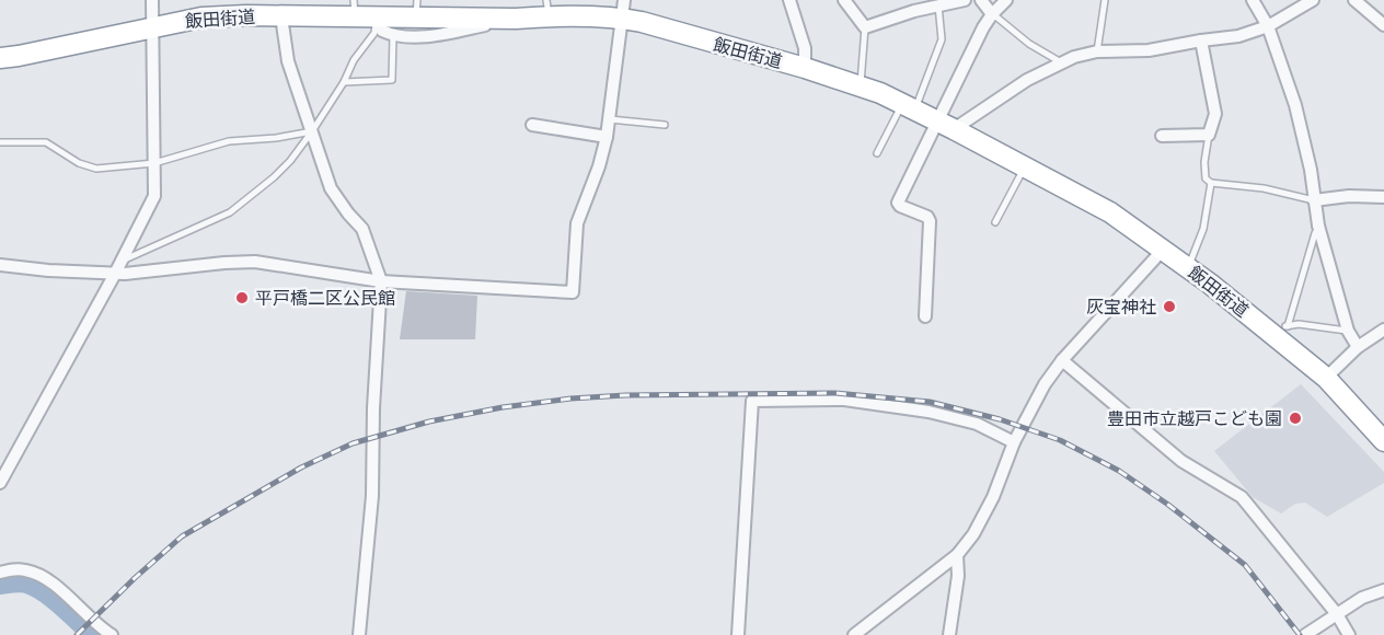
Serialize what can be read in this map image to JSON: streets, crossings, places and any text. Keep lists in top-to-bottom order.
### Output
{
  "streets": {
    "highway": ["飯田街道"]
  },
  "places": ["平戸橋二区公民館", "灰宝神社", "豊田市立越戸こども園"]
}
